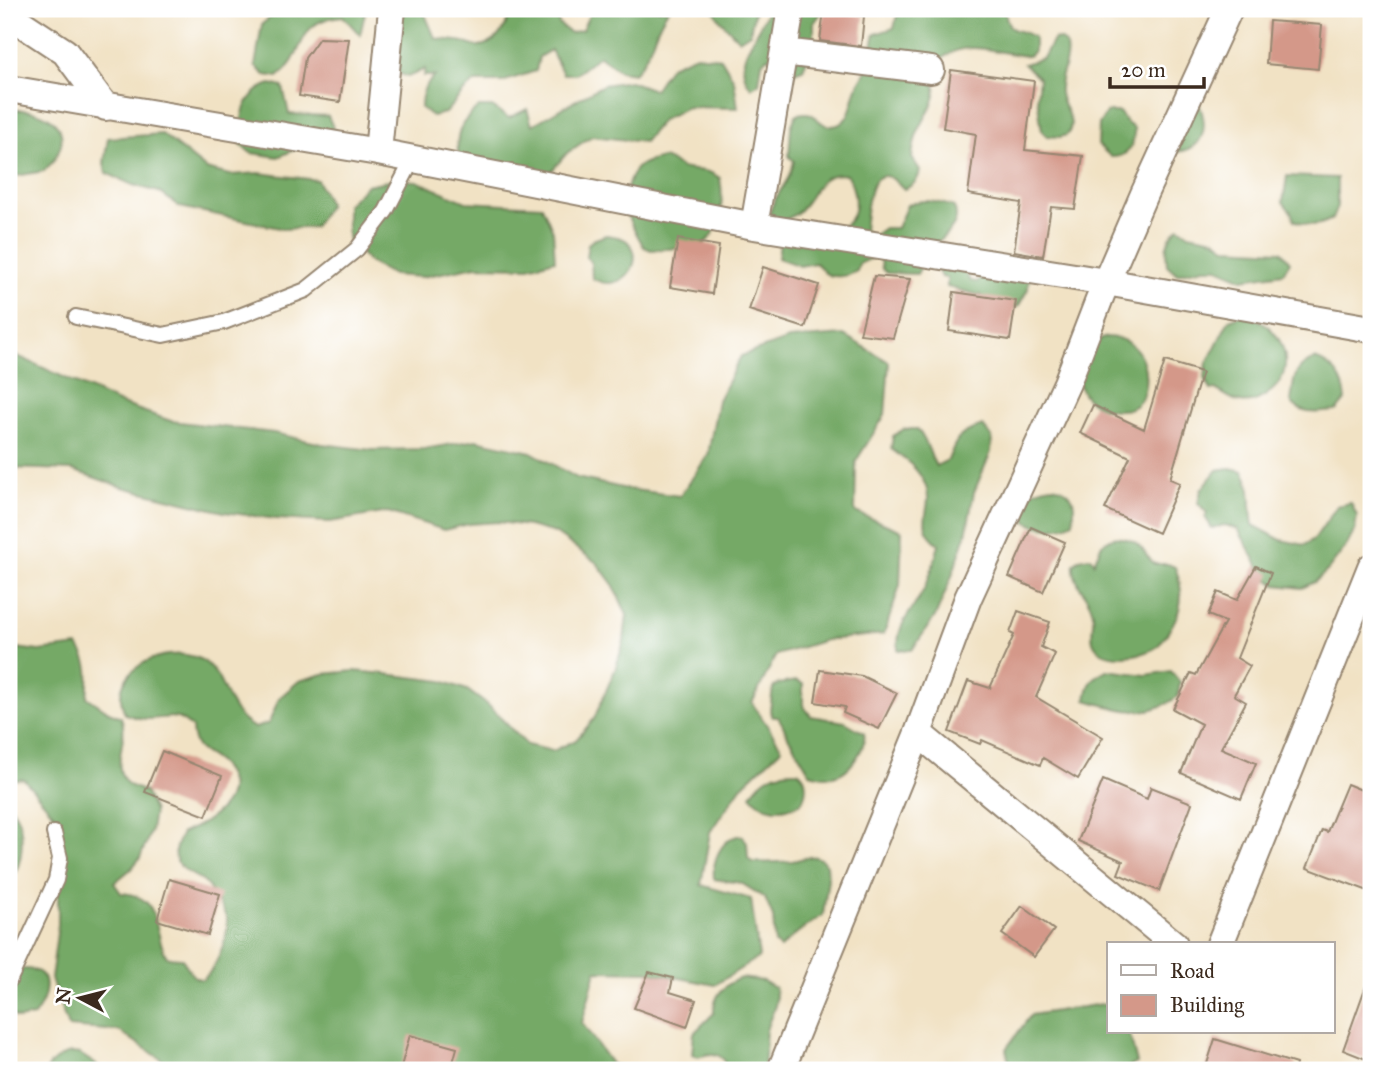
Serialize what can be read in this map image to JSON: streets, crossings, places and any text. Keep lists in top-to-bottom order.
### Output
{
  "legend": ["Road", "Building"],
  "scale_bar": "20 m",
  "north": "left"
}
